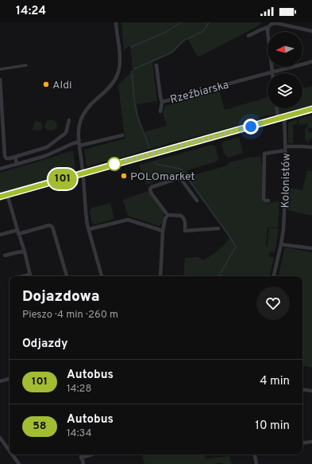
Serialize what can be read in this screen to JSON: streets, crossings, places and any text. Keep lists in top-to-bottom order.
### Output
{
  "streets": {
    "street": ["Rzeźbiarska", "Kolonistów"]
  },
  "places": ["Aldi", "POLOmarket"],
  "lines": ["bus line 101"],
  "north": "left",
  "page": {
    "status": "14:24",
    "on_map": "101",
    "heading": [
      ["Dojazdowa", "Pieszo · 4 min · 260 m"],
      "Odjazdy"
    ],
    "list": [
      {
        "mark": "101",
        "name": "Autobus",
        "note": "14:28",
        "value": "4 min"
      },
      {
        "mark": "58",
        "name": "Autobus",
        "note": "14:34",
        "value": "10 min"
      }
    ]
  }
}
